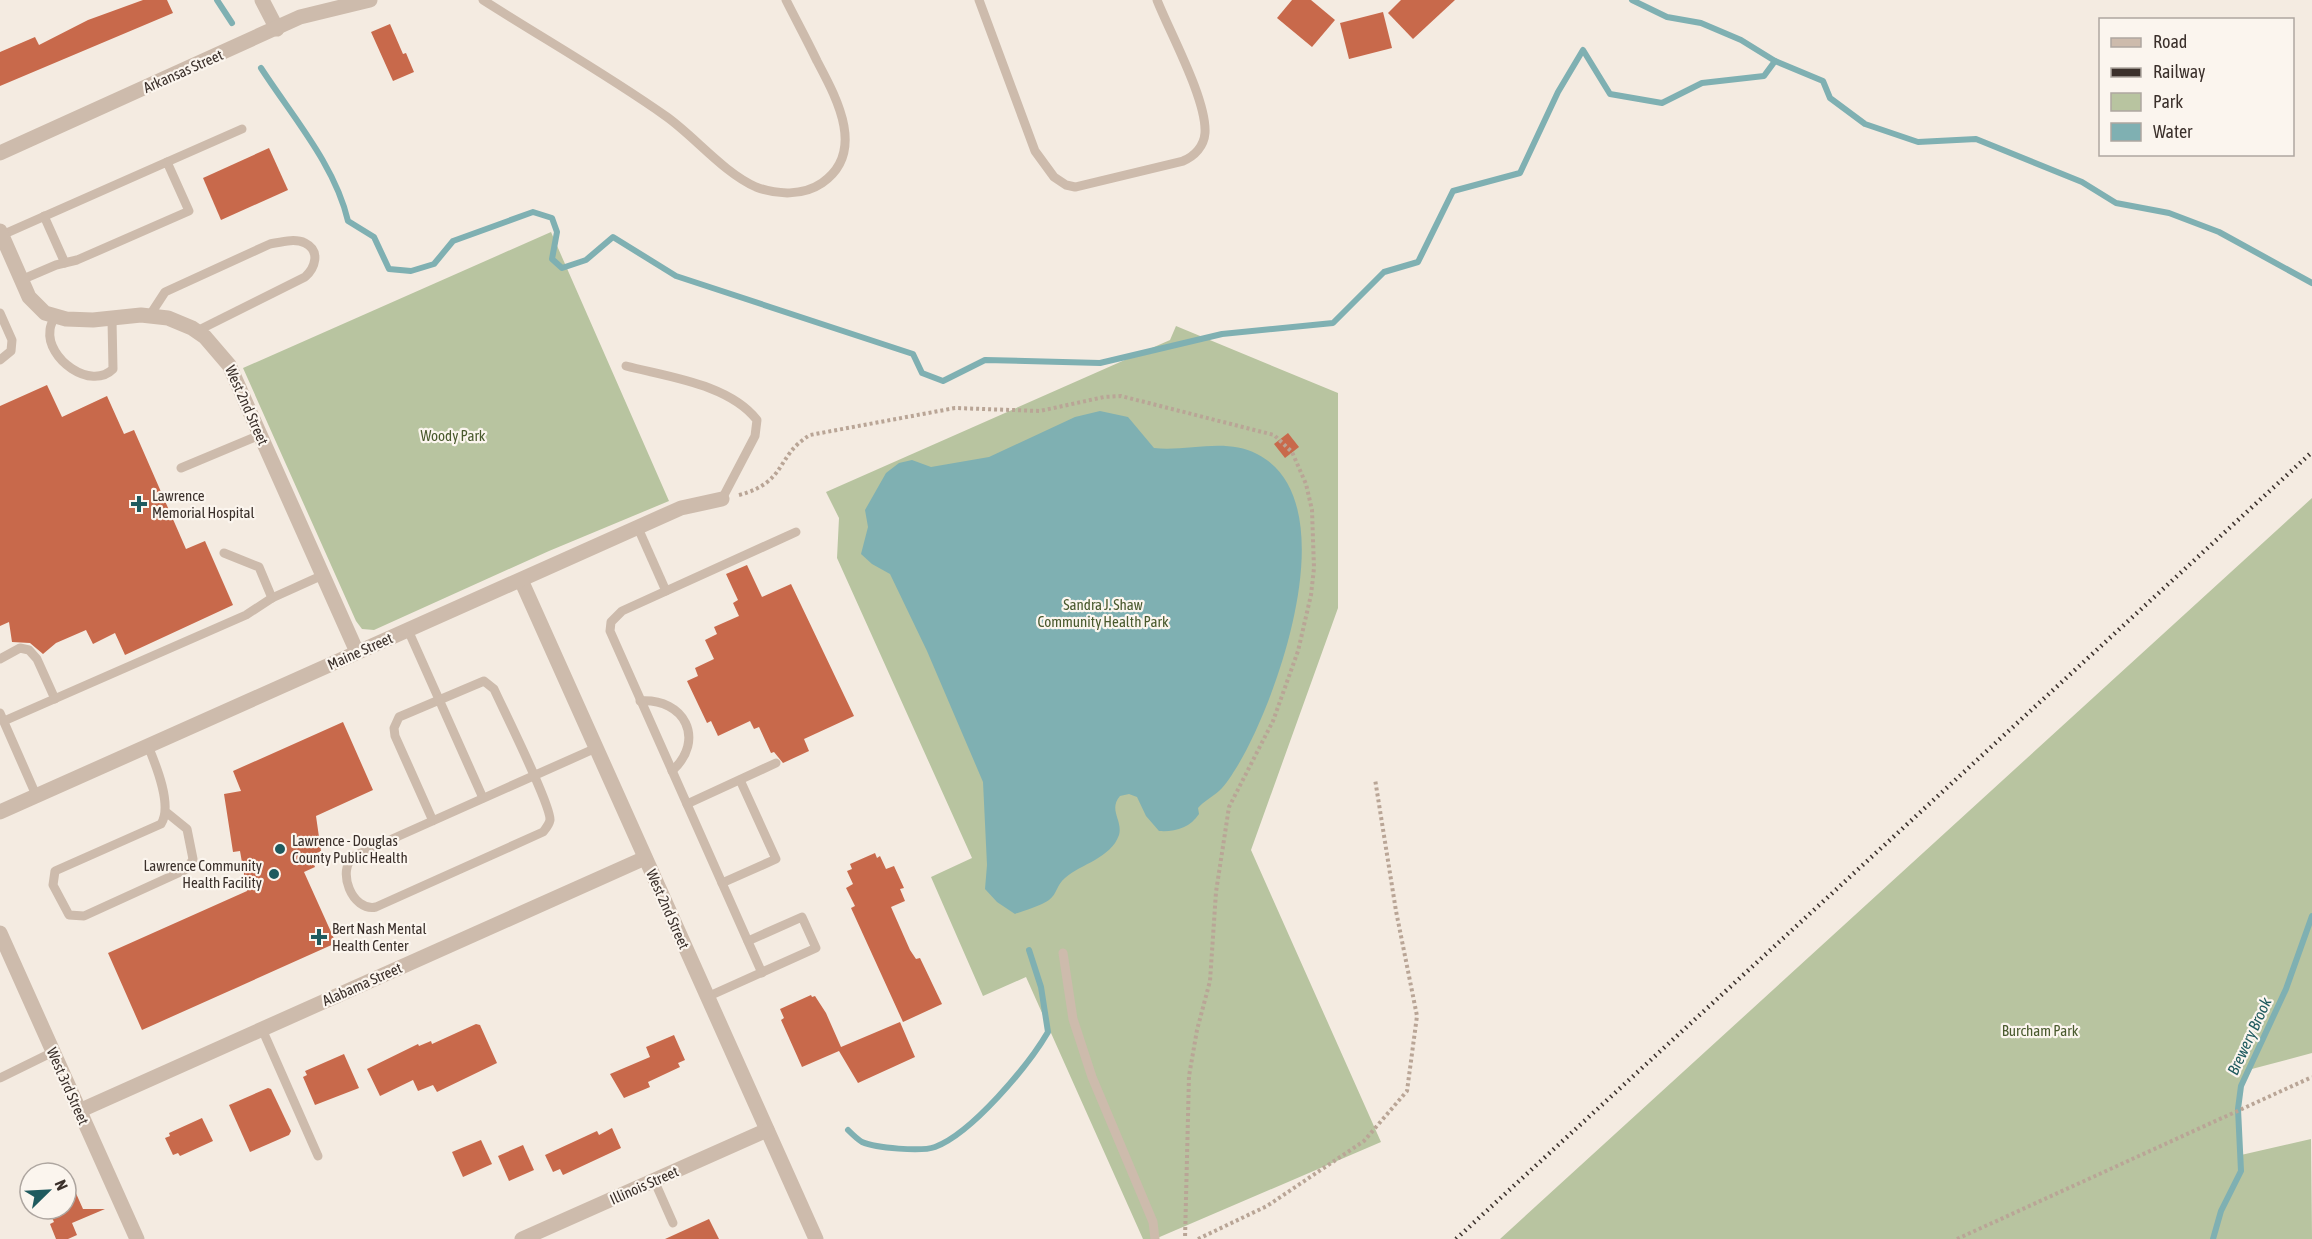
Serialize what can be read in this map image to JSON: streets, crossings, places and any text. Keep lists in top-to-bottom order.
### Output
{
  "streets": {
    "street": [
      "Arkansas Street",
      "West 2nd Street",
      "Maine Street",
      "Alabama Street",
      "West 3rd Street",
      "Illinois Street"
    ]
  },
  "crossings": [
    ["West 2nd Street", "Maine Street"],
    ["West 2nd Street", "Alabama Street"],
    ["West 2nd Street", "Illinois Street"],
    ["Alabama Street", "West 3rd Street"]
  ],
  "water": ["Brewery Brook"],
  "parks": ["Woody Park", "Sandra J. Shaw Community Health Park", "Burcham Park"],
  "places": {
    "health": ["Lawrence Memorial Hospital", "Bert Nash Mental Health Center"],
    "other": ["Lawrence - Douglas County Public Health", "Lawrence Community Health Facility"]
  },
  "legend": [
    "Road",
    "Railway",
    "Park",
    "Water"
  ],
  "north": "top right"
}
